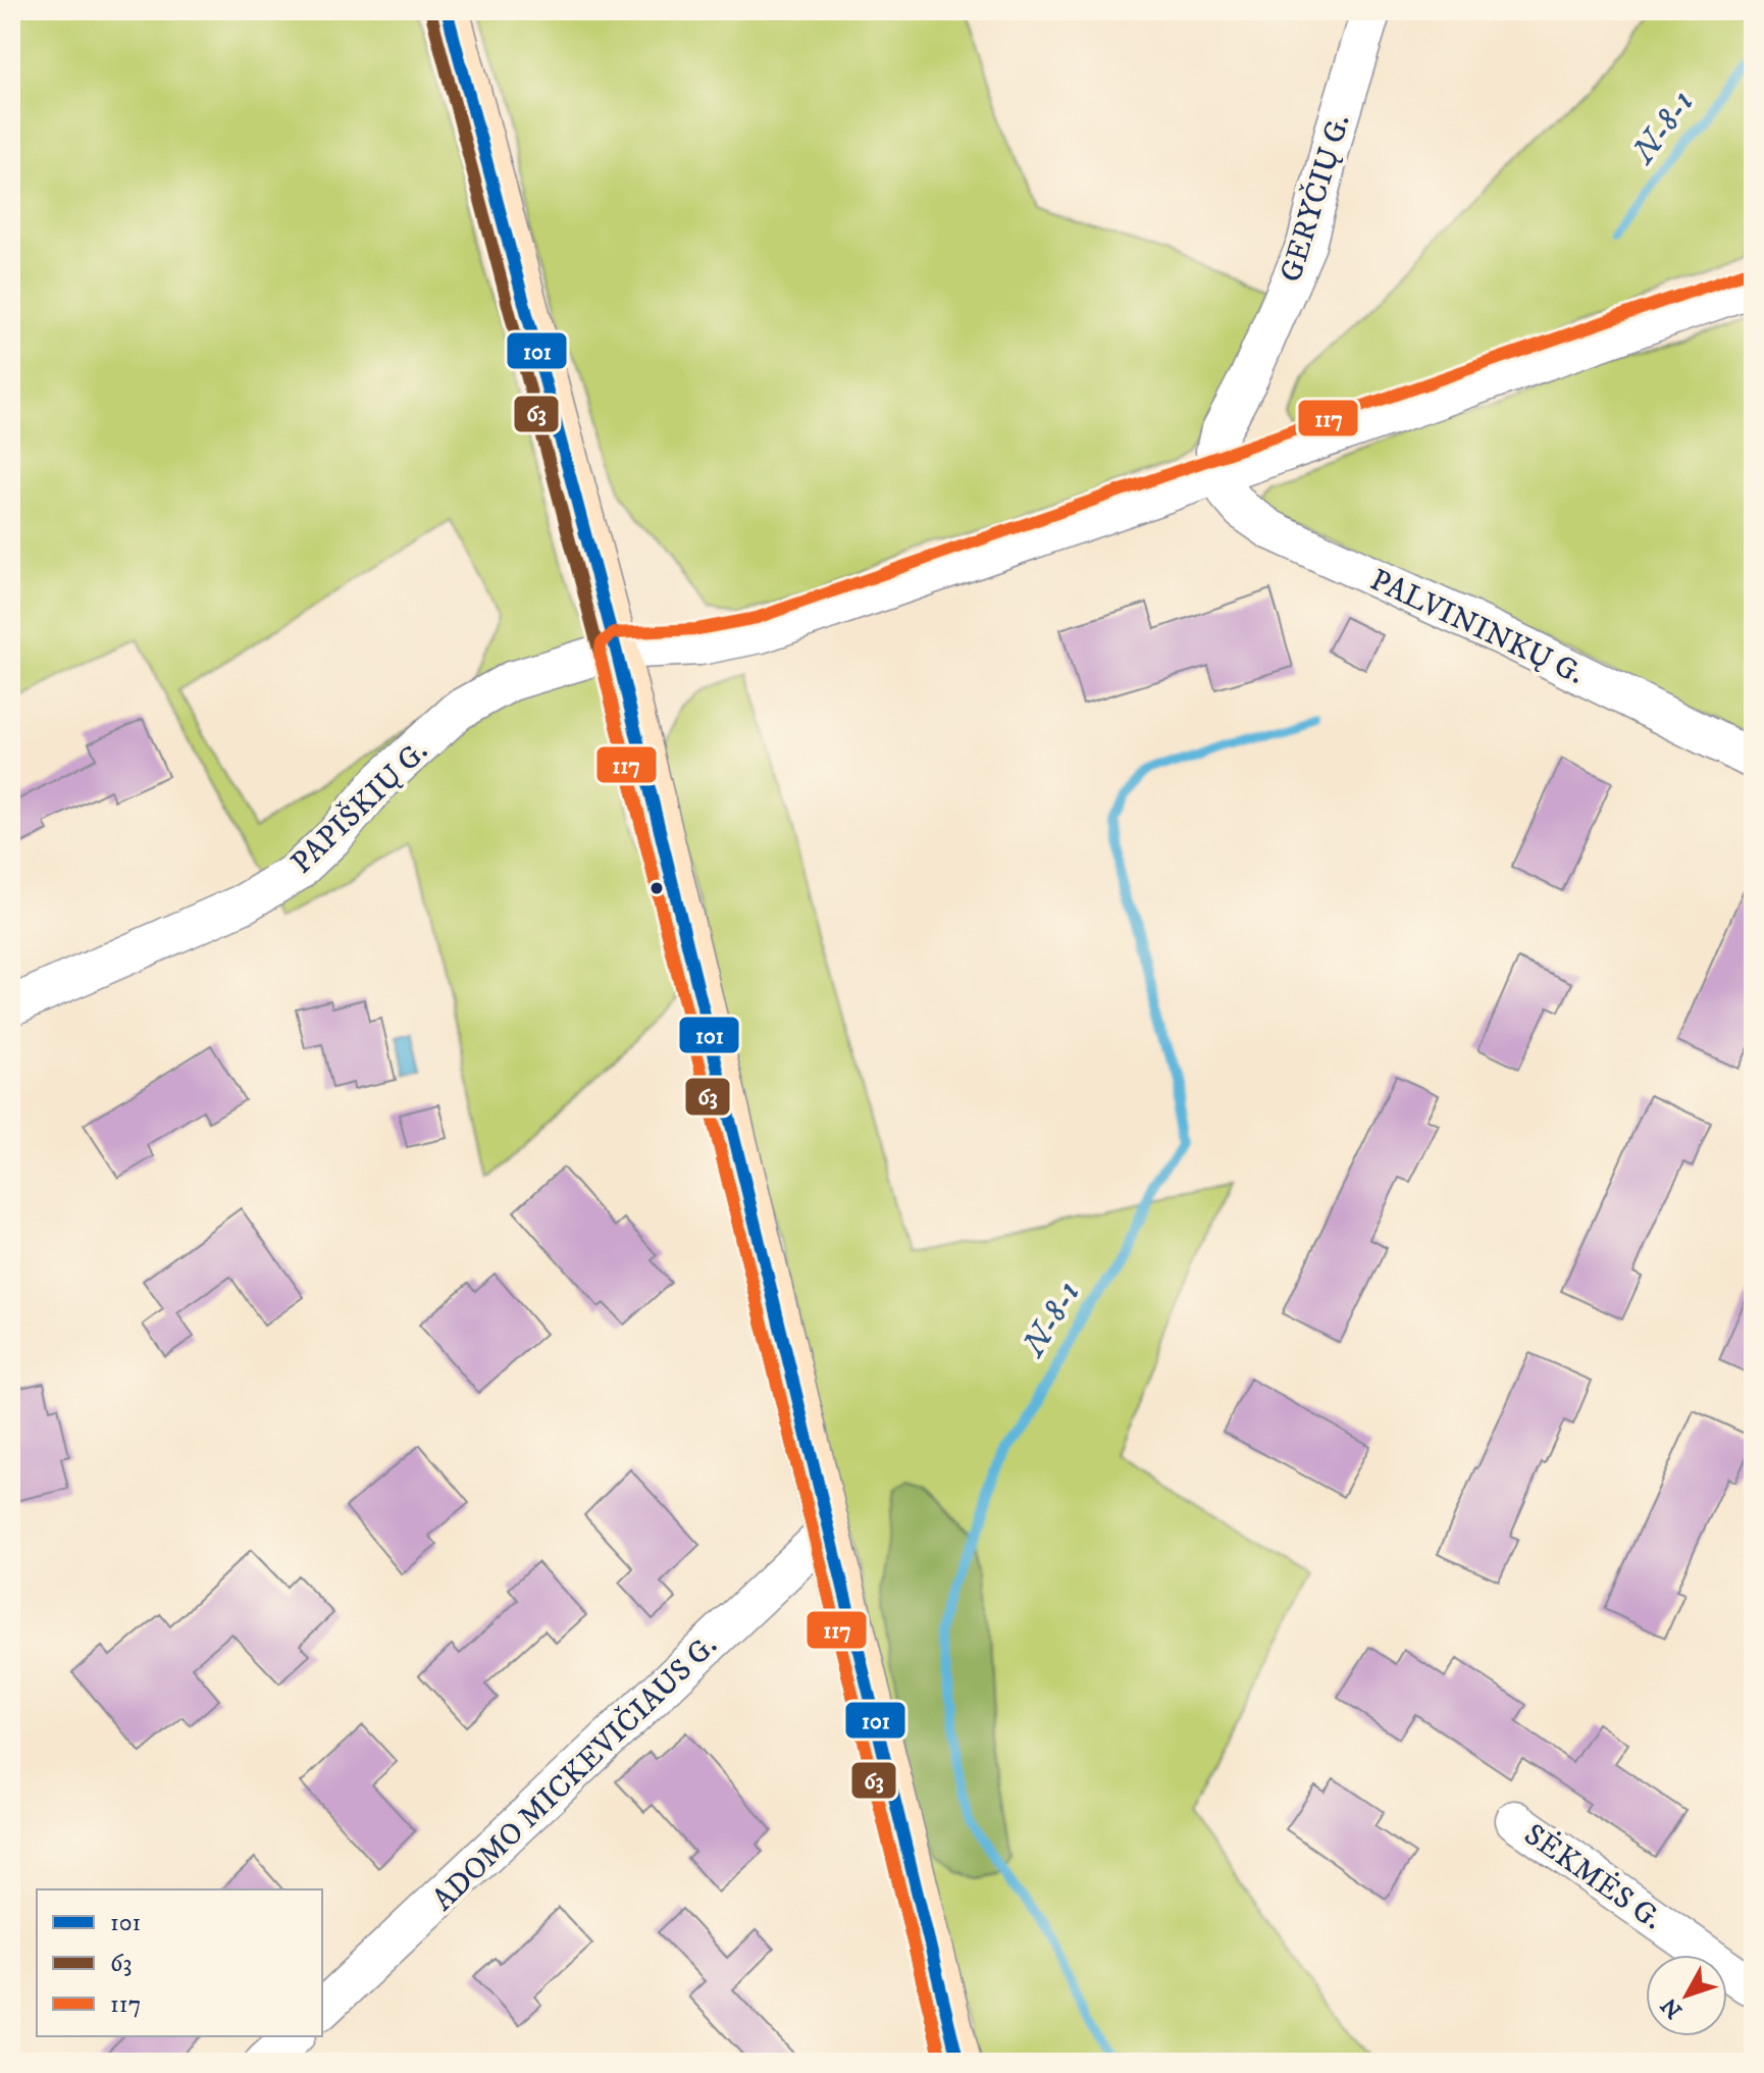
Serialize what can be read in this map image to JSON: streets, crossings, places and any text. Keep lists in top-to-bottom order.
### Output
{
  "streets": {
    "street": [
      "GERYČIŲ G.",
      "PALVININKŲ G.",
      "PAPIŠKIŲ G.",
      "ADOMO MICKEVIČIAUS G.",
      "SĖKMĖS G."
    ]
  },
  "crossings": [
    ["GERYČIŲ G.", "PALVININKŲ G."],
    ["GERYČIŲ G.", "PAPIŠKIŲ G."],
    ["PALVININKŲ G.", "PAPIŠKIŲ G."]
  ],
  "water": ["N-8-1"],
  "lines": ["transit line 101", "transit line 63", "transit line 117"],
  "legend": ["101", "63", "117"],
  "north": "bottom left"
}
